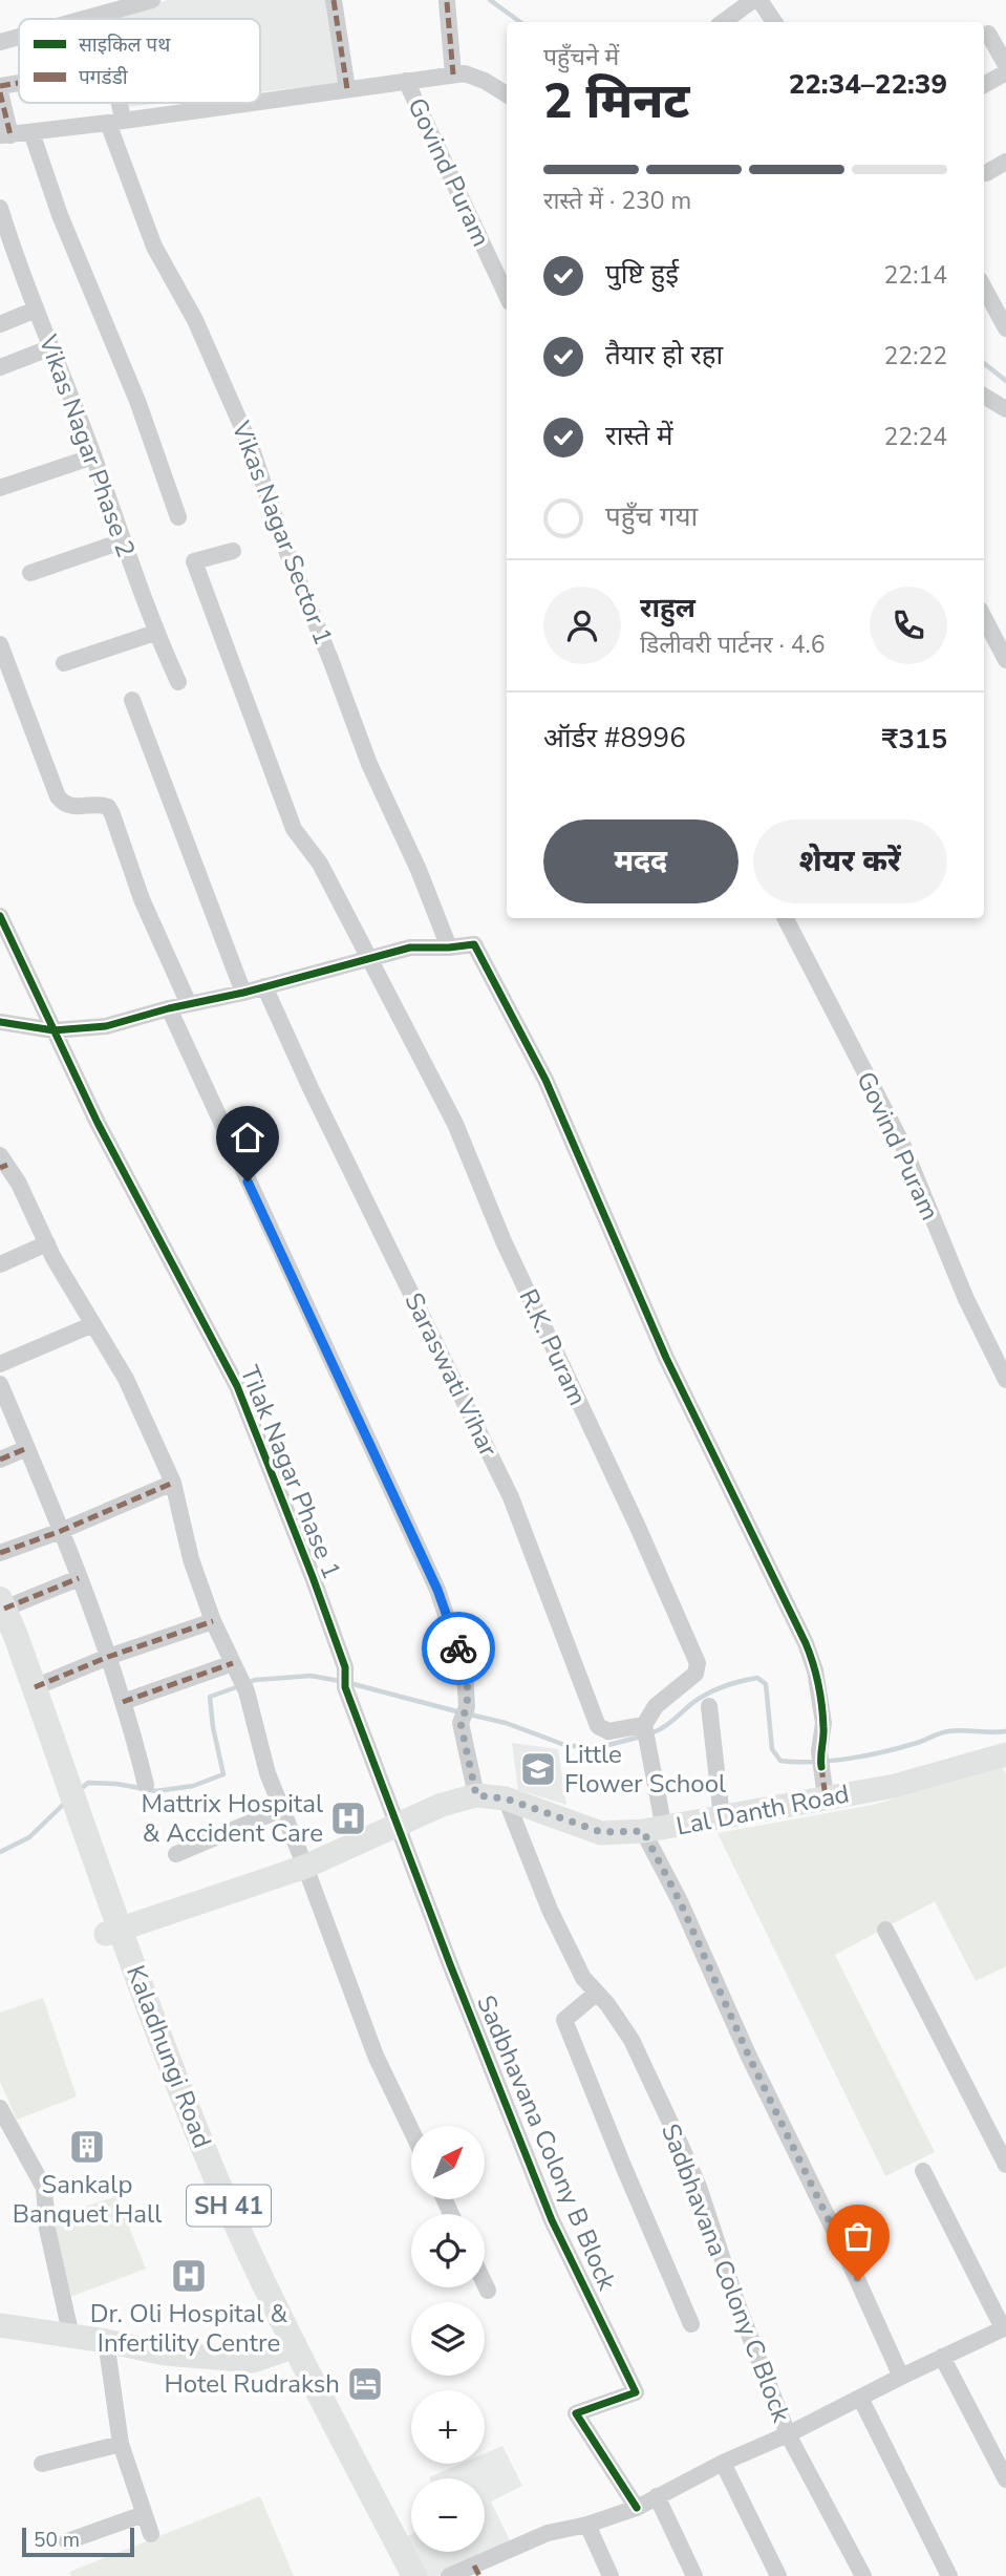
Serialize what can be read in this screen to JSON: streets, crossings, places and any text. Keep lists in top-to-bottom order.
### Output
{
  "streets": {
    "main road": ["Kaladhungi Road", "SH 41"],
    "street": [
      "Govind Puram",
      "Vikas Nagar Phase 2",
      "Vikas Nagar Sector 1",
      "R.K. Puram",
      "Saraswati Vihar",
      "Tilak Nagar Phase 1",
      "Lal Danth Road",
      "Sadbhavana Colony B Block",
      "Sadbhavana Colony C Block"
    ]
  },
  "crossings": [
    ["R.K. Puram", "Saraswati Vihar"],
    ["Tilak Nagar Phase 1", "Lal Danth Road"],
    ["Tilak Nagar Phase 1", "Sadbhavana Colony B Block"],
    ["Lal Danth Road", "Kaladhungi Road"],
    ["Lal Danth Road", "Sadbhavana Colony B Block"],
    ["Lal Danth Road", "Sadbhavana Colony C Block"]
  ],
  "places": {
    "school or university": ["Little Flower School"],
    "hospital": ["Mattrix Hospital & Accident Care", "Dr. Oli Hospital & Infertility Centre"],
    "building": ["Sankalp Banquet Hall"],
    "hotel": ["Hotel Rudraksh"]
  },
  "legend": ["साइकिल पथ", "पगडंडी"],
  "scale_bar": "50 m",
  "north": "top right",
  "page": {
    "heading": ["2 मिनट", "पहुँचने में", "22:34–22:39"],
    "panel": [
      "राहुल",
      "डिलीवरी पार्टनर · 4.6",
      "ऑर्डर #8996",
      "₹315"
    ],
    "bar": "रास्ते में · 230 m",
    "list": [
      ["पुष्टि हुई", "22:14"],
      ["तैयार हो रहा", "22:22"],
      ["रास्ते में", "22:24"],
      "पहुँच गया"
    ],
    "buttons": ["मदद", "शेयर करें"],
    "map_buttons": ["+", "−"],
    "scale": "50 m"
  }
}
